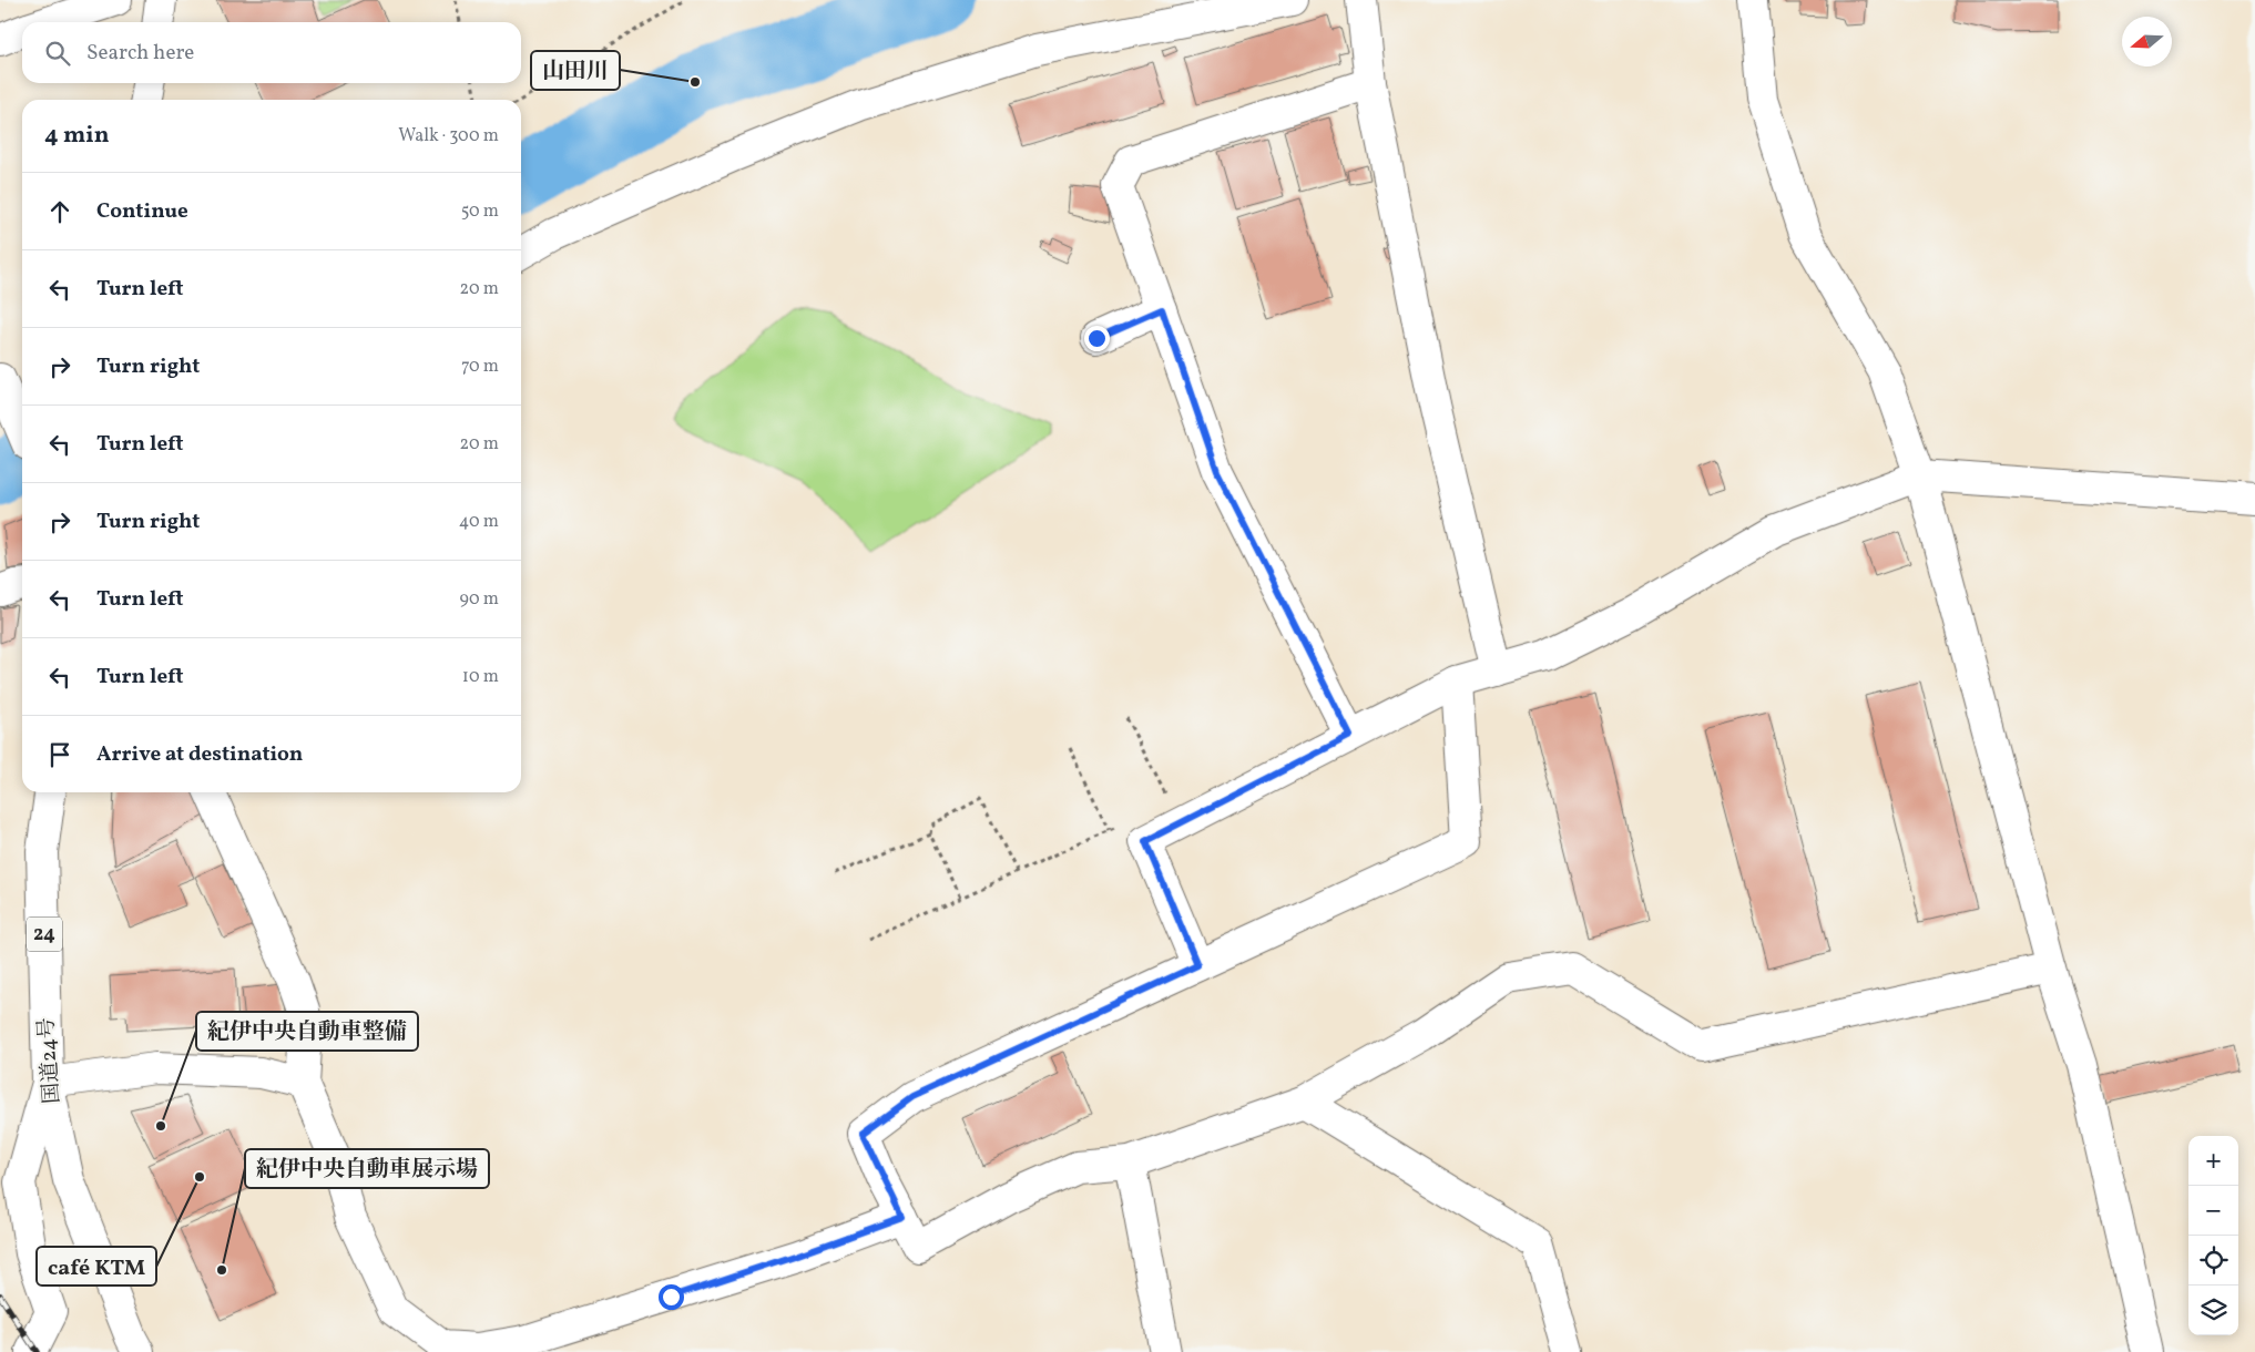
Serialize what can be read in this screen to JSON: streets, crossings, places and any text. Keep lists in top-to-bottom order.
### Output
{
  "streets": {
    "main road": ["24", "国道24号"]
  },
  "places": [
    "山田川",
    "紀伊中央自動車整備",
    "café KTM",
    "紀伊中央自動車展示場"
  ],
  "north": "left",
  "page": {
    "search": "Search here",
    "heading": ["4 min", "Walk · 300 m"],
    "list": [
      ["Continue", "50 m"],
      ["Turn left", "20 m"],
      ["Turn right", "70 m"],
      ["Turn left", "20 m"],
      ["Turn right", "40 m"],
      ["Turn left", "90 m"],
      ["Turn left", "10 m"],
      "Arrive at destination"
    ],
    "map_buttons": ["+", "−"]
  }
}
